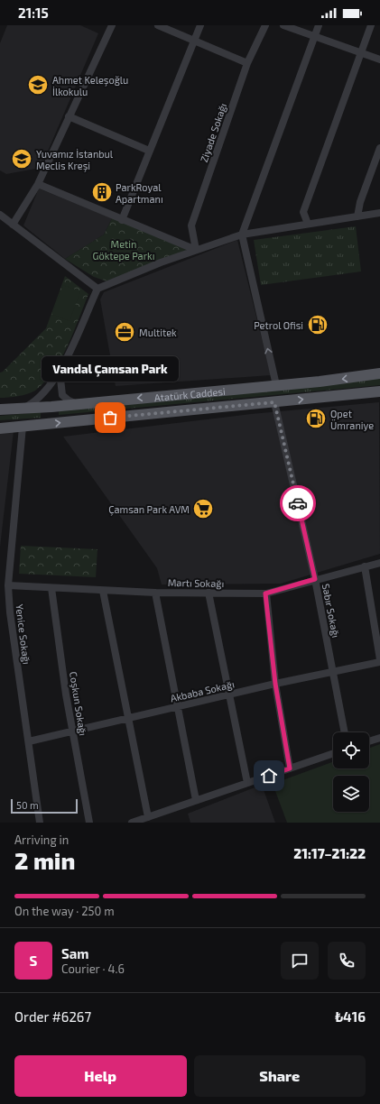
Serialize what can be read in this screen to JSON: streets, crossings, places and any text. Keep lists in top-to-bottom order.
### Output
{
  "streets": {
    "main road": ["Atatürk Caddesi"],
    "street": [
      "Ziyade Sokağı",
      "Martı Sokağı",
      "Sabır Sokağı",
      "Yenice Sokağı",
      "Akbaba Sokağı",
      "Coşkun Sokağı"
    ]
  },
  "crossings": [
    ["Atatürk Caddesi", "Sabır Sokağı"],
    ["Atatürk Caddesi", "Yenice Sokağı"],
    ["Martı Sokağı", "Sabır Sokağı"],
    ["Martı Sokağı", "Yenice Sokağı"],
    ["Martı Sokağı", "Coşkun Sokağı"],
    ["Sabır Sokağı", "Akbaba Sokağı"],
    ["Yenice Sokağı", "Akbaba Sokağı"],
    ["Akbaba Sokağı", "Coşkun Sokağı"]
  ],
  "parks": ["Metin Göktepe Parkı"],
  "places": {
    "school or university": ["Ahmet Keleşoğlu İlkokulu", "Yuvamız İstanbul Meclis Kreşi"],
    "building": ["ParkRoyal Apartmanı"],
    "fuel station": ["Petrol Ofisi", "Opet Ümraniye"],
    "office": ["Multitek"],
    "other": ["Vandal Çamsan Park"],
    "supermarket": ["Çamsan Park AVM"]
  },
  "scale_bar": "50 m",
  "page": {
    "status": "21:15",
    "bubble": "Vandal Çamsan Park",
    "scale": "50 m",
    "heading": ["2 min", "Arriving in", "21:17–21:22"],
    "panel": [
      "Sam",
      "Courier · 4.6",
      "Order #6267",
      "₺416"
    ],
    "bar": "On the way · 250 m",
    "round": "S",
    "buttons": ["Help", "Share"]
  }
}
